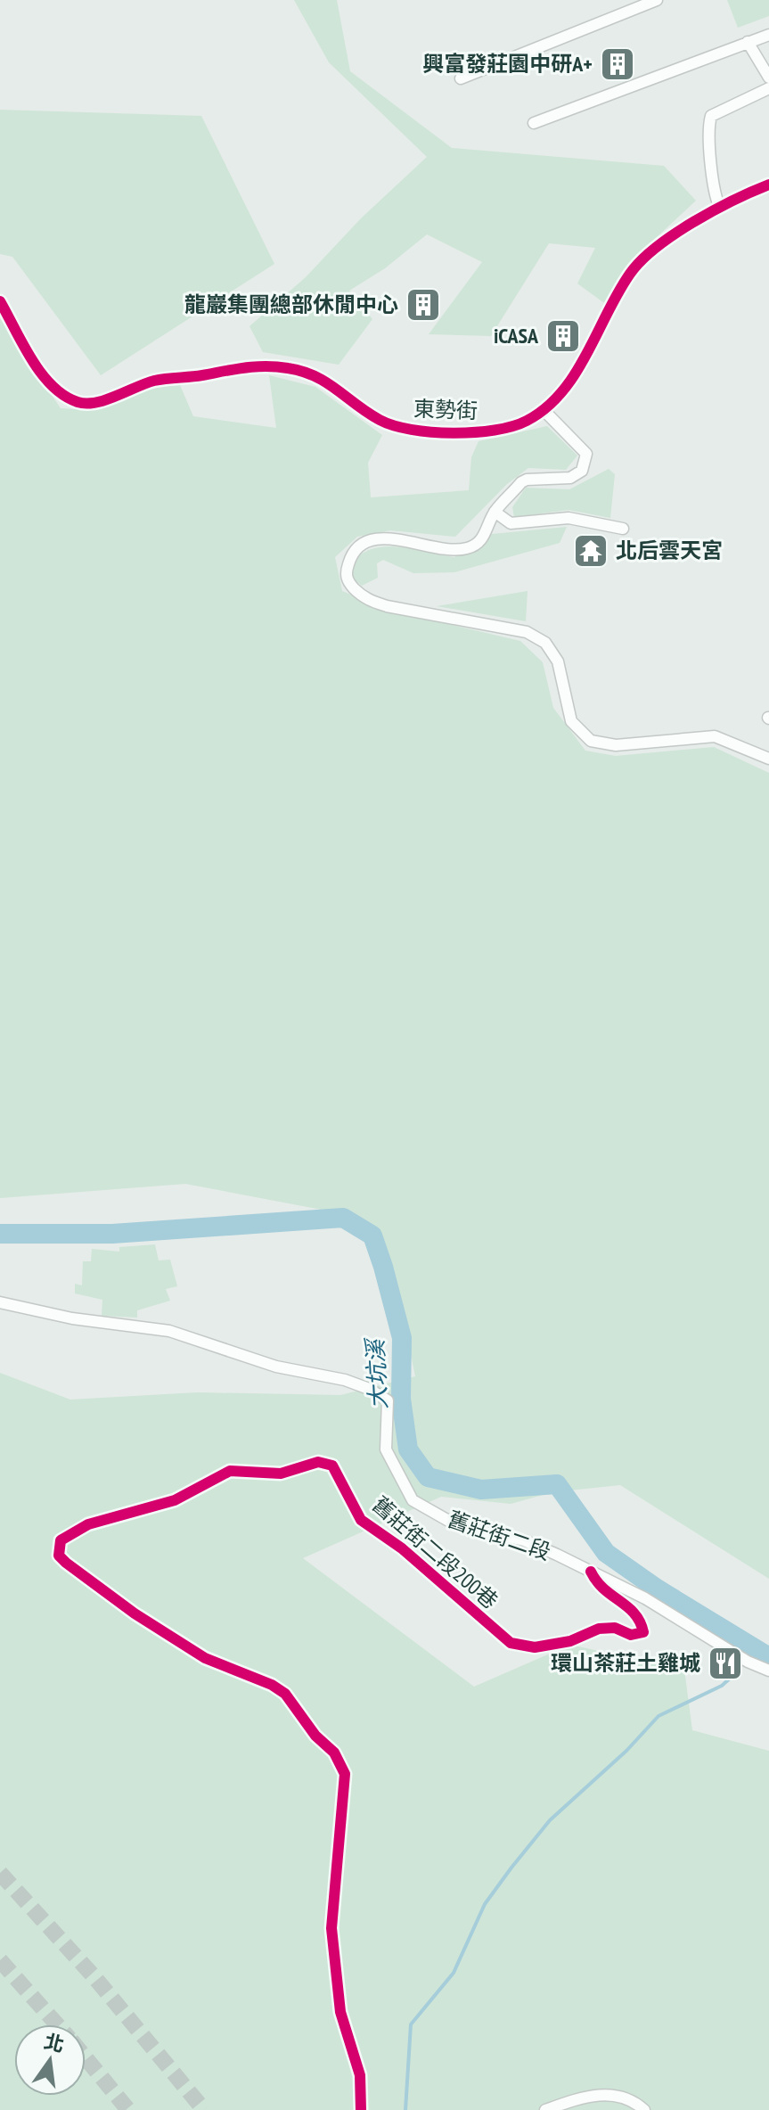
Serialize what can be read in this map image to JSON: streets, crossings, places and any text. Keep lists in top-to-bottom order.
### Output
{
  "streets": {
    "street": ["東勢街", "舊莊街二段", "舊莊街二段200巷"]
  },
  "crossings": [
    ["舊莊街二段", "舊莊街二段200巷"]
  ],
  "water": ["大坑溪"],
  "places": {
    "building": ["興富發莊園中研A+", "龍巖集團總部休閒中心", "iCASA"],
    "temple": ["北后雲天宮"],
    "restaurant": ["環山茶莊土雞城"]
  },
  "north": "top"
}
